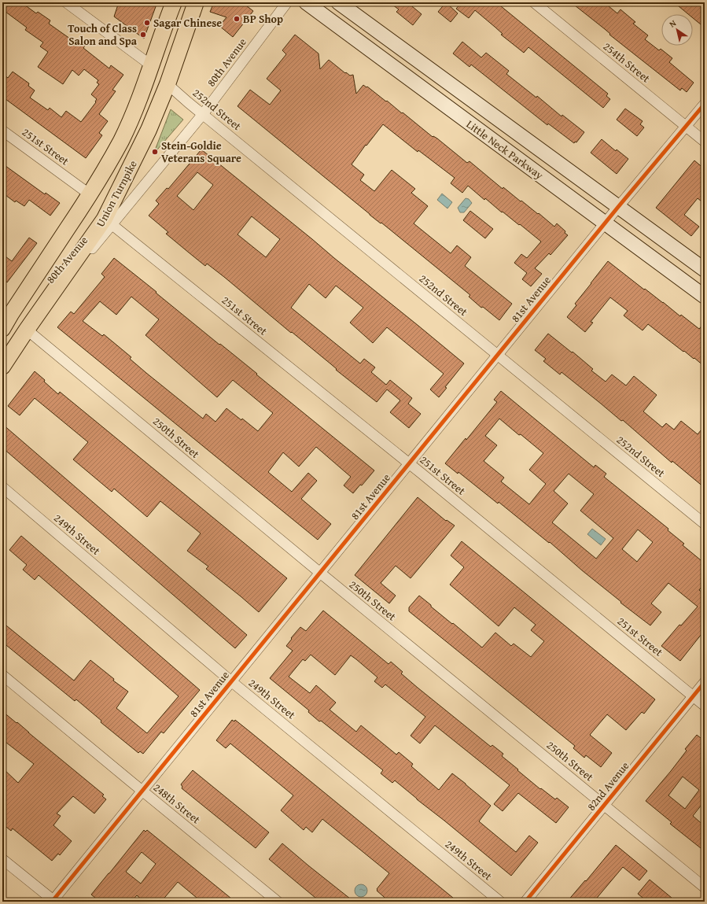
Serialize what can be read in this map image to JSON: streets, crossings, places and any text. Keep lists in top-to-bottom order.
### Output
{
  "streets": {
    "main road": ["Little Neck Parkway", "Union Turnpike"],
    "street": [
      "80th Avenue",
      "254th Street",
      "252nd Street",
      "251st Street",
      "81st Avenue",
      "250th Street",
      "249th Street",
      "82nd Avenue",
      "248th Street"
    ]
  },
  "crossings": [
    ["80th Avenue", "252nd Street"],
    ["80th Avenue", "251st Street"],
    ["80th Avenue", "Union Turnpike"],
    ["254th Street", "81st Avenue"],
    ["252nd Street", "Union Turnpike"],
    ["252nd Street", "81st Avenue"],
    ["251st Street", "Union Turnpike"],
    ["251st Street", "81st Avenue"],
    ["251st Street", "82nd Avenue"],
    ["Little Neck Parkway", "81st Avenue"],
    ["Union Turnpike", "250th Street"],
    ["81st Avenue", "250th Street"],
    ["81st Avenue", "249th Street"],
    ["81st Avenue", "248th Street"],
    ["250th Street", "82nd Avenue"]
  ],
  "places": [
    "BP Shop",
    "Sagar Chinese",
    "Touch of Class Salon and Spa",
    "Stein-Goldie Veterans Square"
  ],
  "north": "top left"
}
